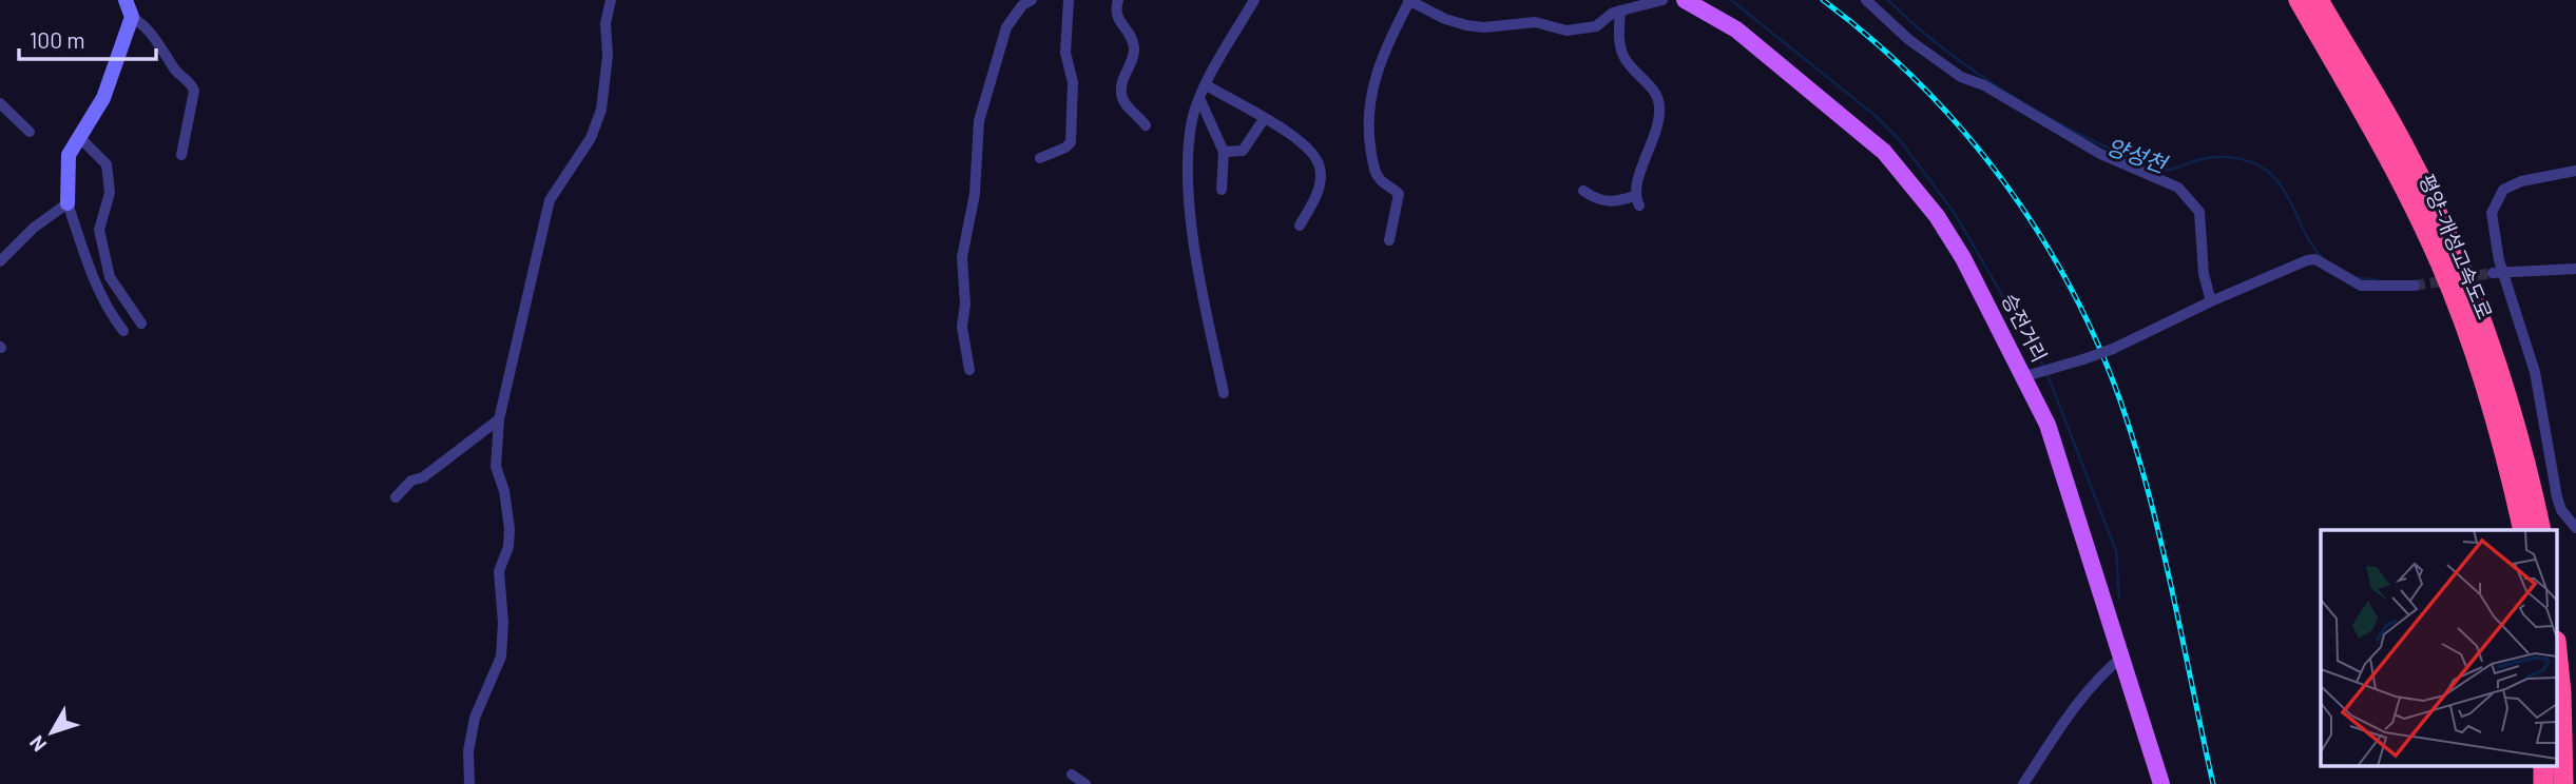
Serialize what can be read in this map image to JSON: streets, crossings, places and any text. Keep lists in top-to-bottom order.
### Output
{
  "streets": {
    "highway": ["평양-개성고속도로"],
    "main road": ["승전거리"]
  },
  "water": ["양성천"],
  "scale_bar": "100 m",
  "north": "bottom left"
}
